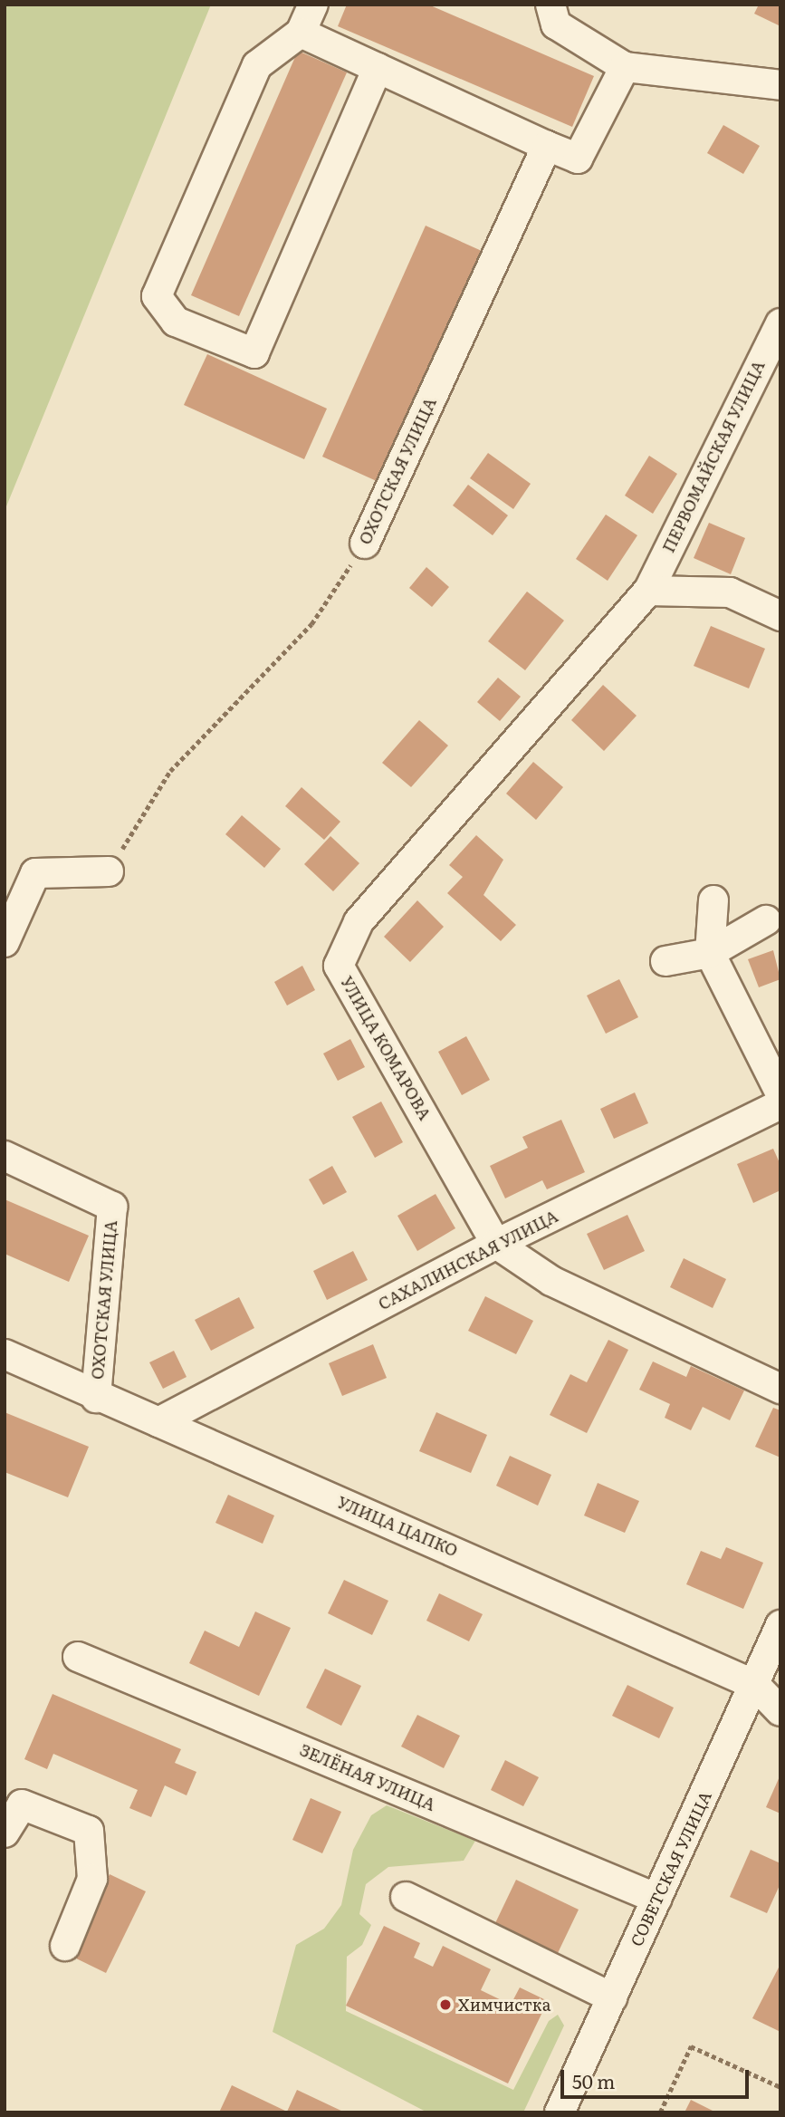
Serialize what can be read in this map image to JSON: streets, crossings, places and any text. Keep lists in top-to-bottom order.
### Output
{
  "streets": {
    "street": [
      "ПЕРВОМАЙСКАЯ УЛИЦА",
      "ОХОТСКАЯ УЛИЦА",
      "УЛИЦА КОМАРОВА",
      "САХАЛИНСКАЯ УЛИЦА",
      "УЛИЦА ЦАПКО",
      "ЗЕЛЁНАЯ УЛИЦА",
      "СОВЕТСКАЯ УЛИЦА"
    ]
  },
  "crossings": [
    ["ПЕРВОМАЙСКАЯ УЛИЦА", "УЛИЦА КОМАРОВА"],
    ["ОХОТСКАЯ УЛИЦА", "УЛИЦА ЦАПКО"],
    ["УЛИЦА КОМАРОВА", "САХАЛИНСКАЯ УЛИЦА"],
    ["САХАЛИНСКАЯ УЛИЦА", "УЛИЦА ЦАПКО"],
    ["УЛИЦА ЦАПКО", "СОВЕТСКАЯ УЛИЦА"],
    ["ЗЕЛЁНАЯ УЛИЦА", "СОВЕТСКАЯ УЛИЦА"]
  ],
  "places": ["Химчистка"],
  "scale_bar": "50 m"
}
